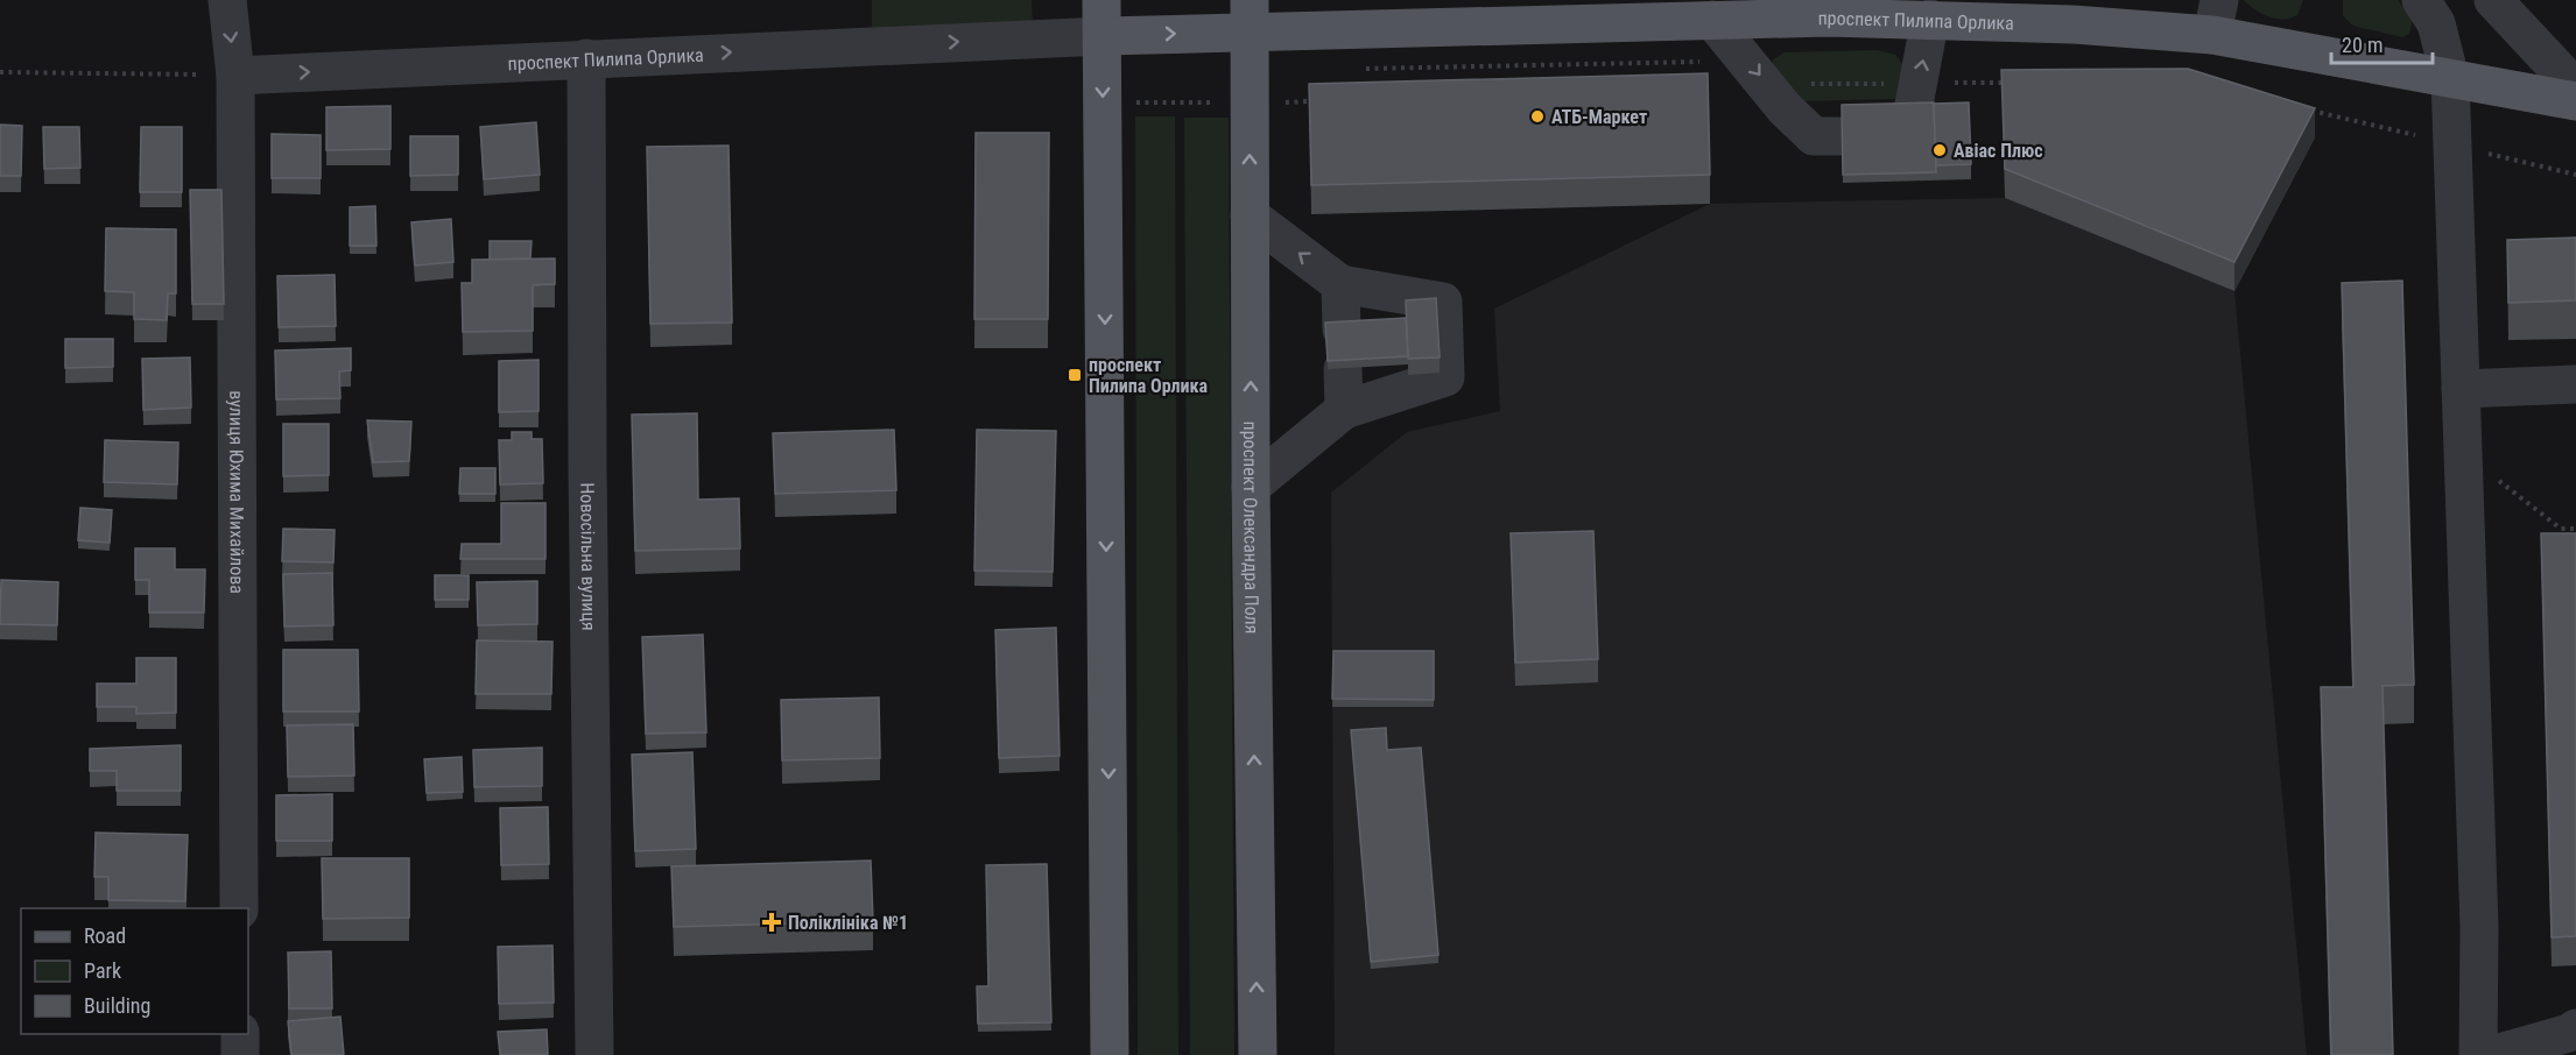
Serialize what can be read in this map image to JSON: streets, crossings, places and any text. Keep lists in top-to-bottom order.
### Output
{
  "streets": {
    "main road": ["проспект Пилипа Орлика", "проспект Олександра Поля"],
    "street": ["вулиця Юхима Михайлова", "Новосільна вулиця"]
  },
  "crossings": [
    ["проспект Пилипа Орлика", "вулиця Юхима Михайлова"],
    ["проспект Пилипа Орлика", "проспект Олександра Поля"],
    ["проспект Пилипа Орлика", "Новосільна вулиця"]
  ],
  "one_way": ["проспект Пилипа Орлика"],
  "places": {
    "other": ["АТБ-Маркет", "Авіас Плюс"],
    "transit": ["проспект Пилипа Орлика"],
    "health": ["Поліклініка №1"]
  },
  "legend": ["Road", "Park", "Building"],
  "scale_bar": "20 m"
}
